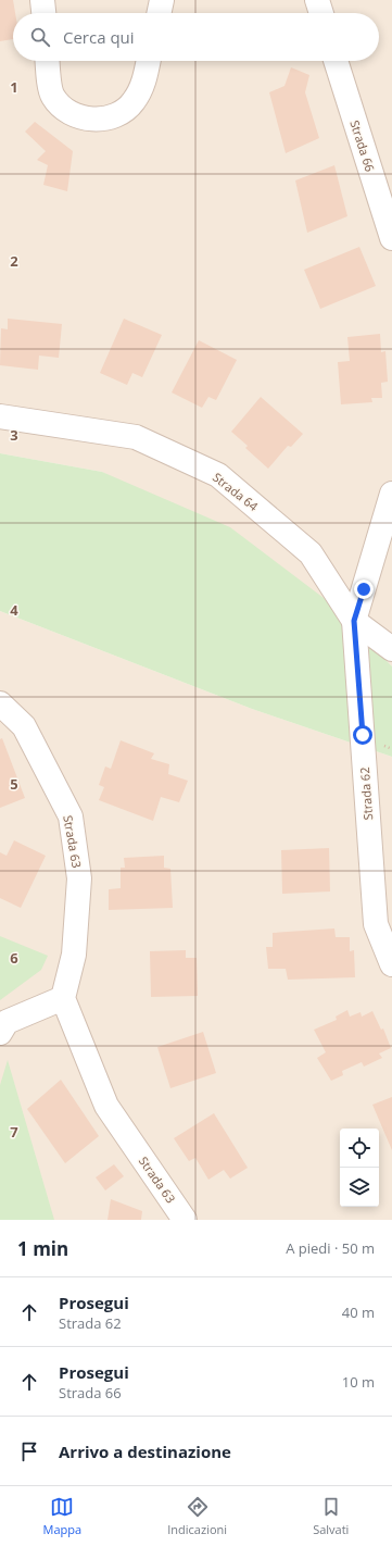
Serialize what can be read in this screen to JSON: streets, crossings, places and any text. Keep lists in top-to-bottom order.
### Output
{
  "streets": {
    "street": [
      "Strada 66",
      "Strada 64",
      "Strada 62",
      "Strada 63"
    ]
  },
  "crossings": [
    ["Strada 64", "Strada 62"]
  ],
  "page": {
    "search": "Cerca qui",
    "heading": ["1 min", "A piedi · 50 m"],
    "list": [
      ["Prosegui", "Strada 62", "40 m"],
      ["Prosegui", "Strada 66", "10 m"],
      "Arrivo a destinazione"
    ],
    "nav": ["Mappa", "Indicazioni", "Salvati"]
  },
  "grid": {
    "rows": [
      "1",
      "2",
      "3",
      "4",
      "5",
      "6",
      "7"
    ]
  }
}
